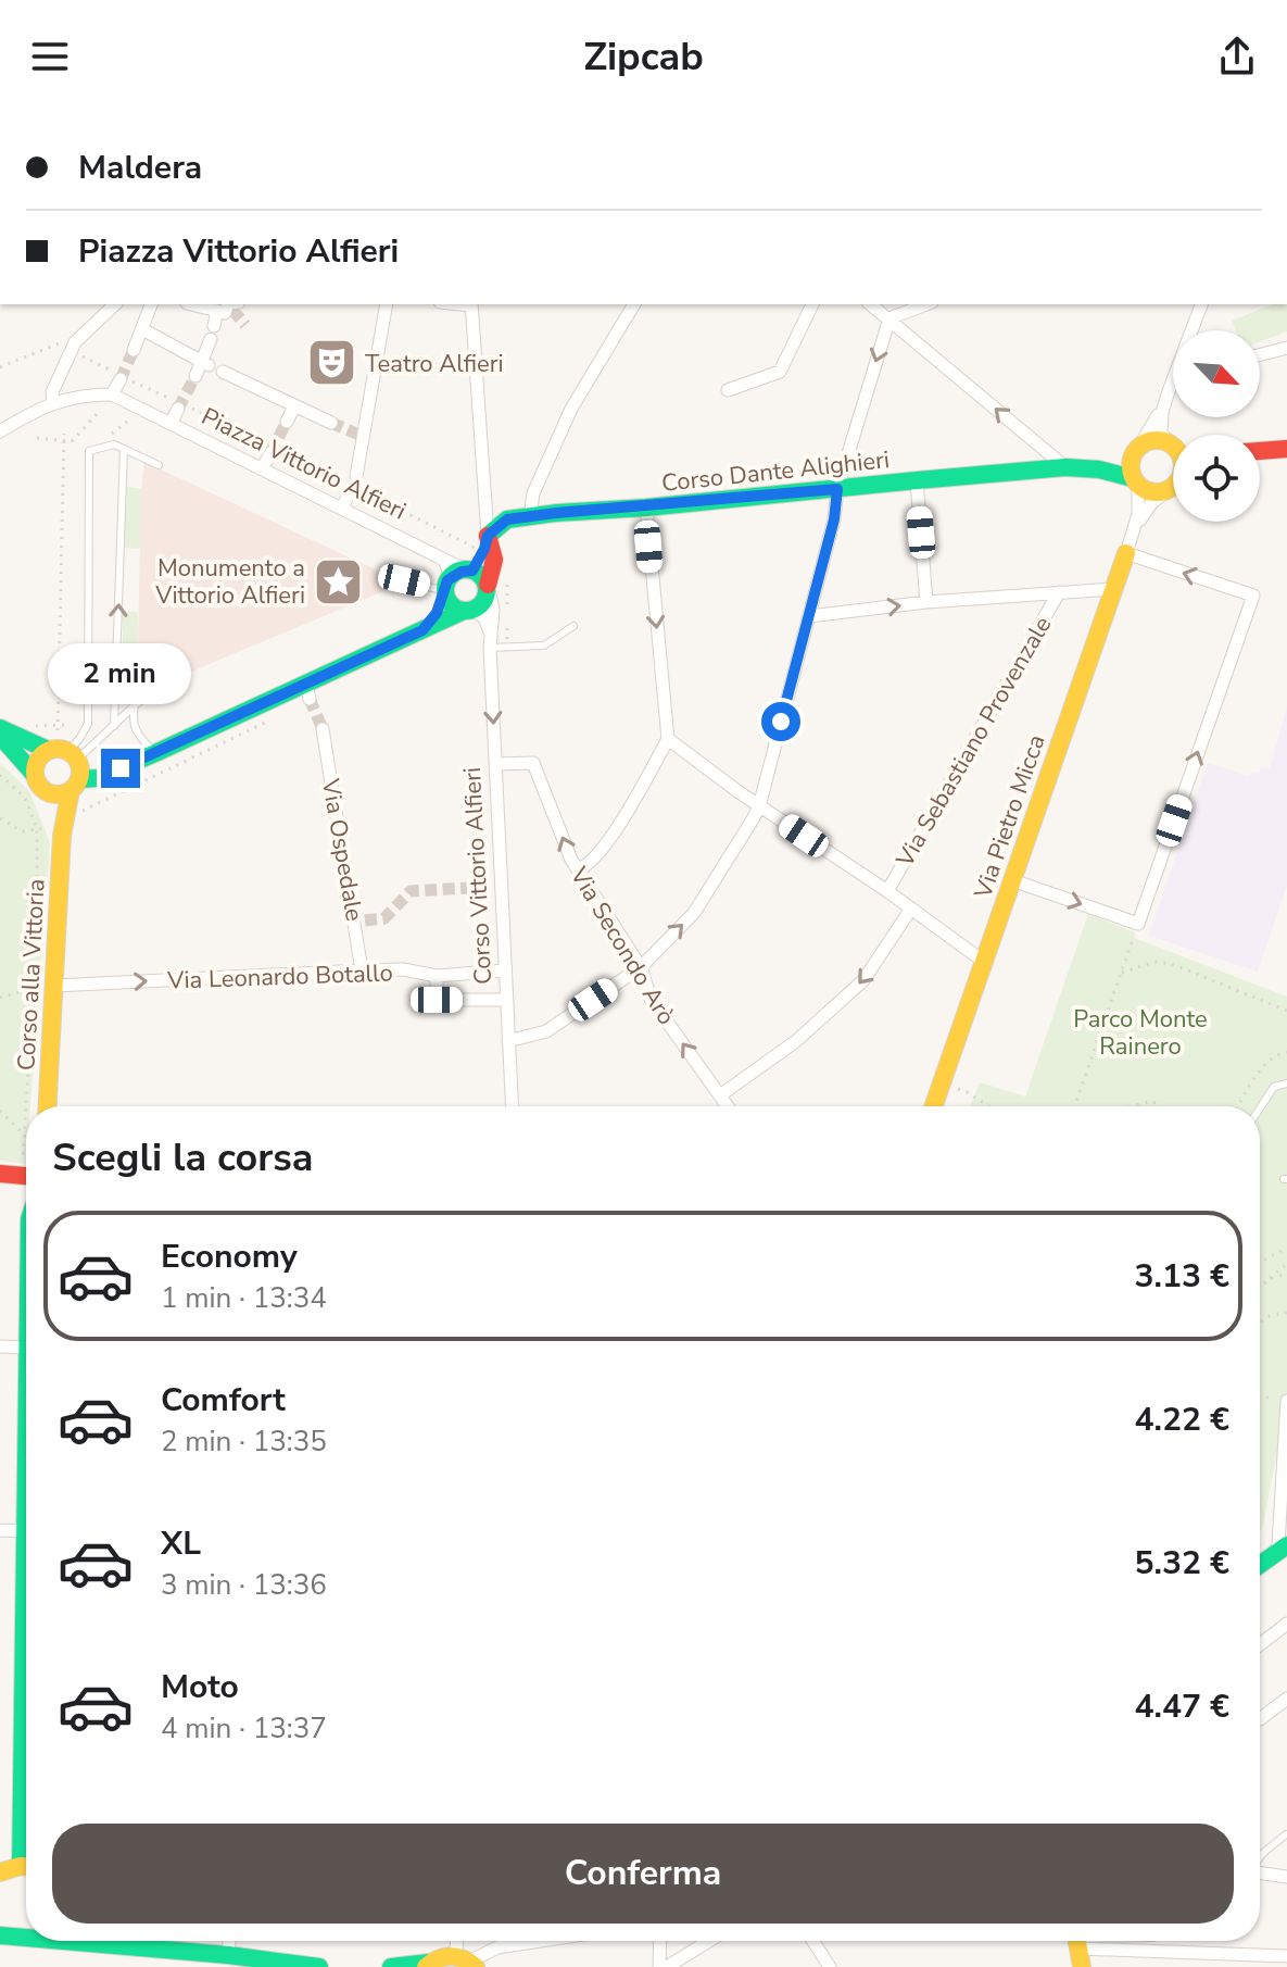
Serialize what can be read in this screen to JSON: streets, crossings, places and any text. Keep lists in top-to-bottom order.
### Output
{
  "streets": {
    "street": [
      "Piazza Vittorio Alfieri",
      "Corso Dante Alighieri",
      "Via Sebastiano Provenzale",
      "Via Pietro Micca",
      "Via Ospedale",
      "Corso Vittorio Alfieri",
      "Via Secondo Arò",
      "Corso alla Vittoria",
      "Via Leonardo Botallo"
    ]
  },
  "crossings": [
    ["Piazza Vittorio Alfieri", "Corso Vittorio Alfieri"],
    ["Corso Dante Alighieri", "Via Pietro Micca"],
    ["Corso Dante Alighieri", "Corso Vittorio Alfieri"],
    ["Via Ospedale", "Via Leonardo Botallo"],
    ["Corso Vittorio Alfieri", "Via Secondo Arò"],
    ["Corso Vittorio Alfieri", "Via Leonardo Botallo"],
    ["Corso alla Vittoria", "Via Leonardo Botallo"]
  ],
  "one_way": ["Via Secondo Arò", "Via Leonardo Botallo"],
  "parks": ["Parco Monte Rainero"],
  "places": {
    "theatre": ["Teatro Alfieri"],
    "place": ["Monumento a Vittorio Alfieri"]
  },
  "north": "bottom right",
  "page": {
    "header": "Zipcab",
    "banner": ["Maldera", "Piazza Vittorio Alfieri"],
    "bubble": "2 min",
    "heading": "Scegli la corsa",
    "list": [
      {
        "name": "Economy",
        "note": "1 min · 13:34",
        "value": "3.13 €"
      },
      {
        "name": "Comfort",
        "note": "2 min · 13:35",
        "value": "4.22 €"
      },
      {
        "name": "XL",
        "note": "3 min · 13:36",
        "value": "5.32 €"
      },
      {
        "name": "Moto",
        "note": "4 min · 13:37",
        "value": "4.47 €"
      }
    ],
    "buttons": "Conferma"
  }
}
